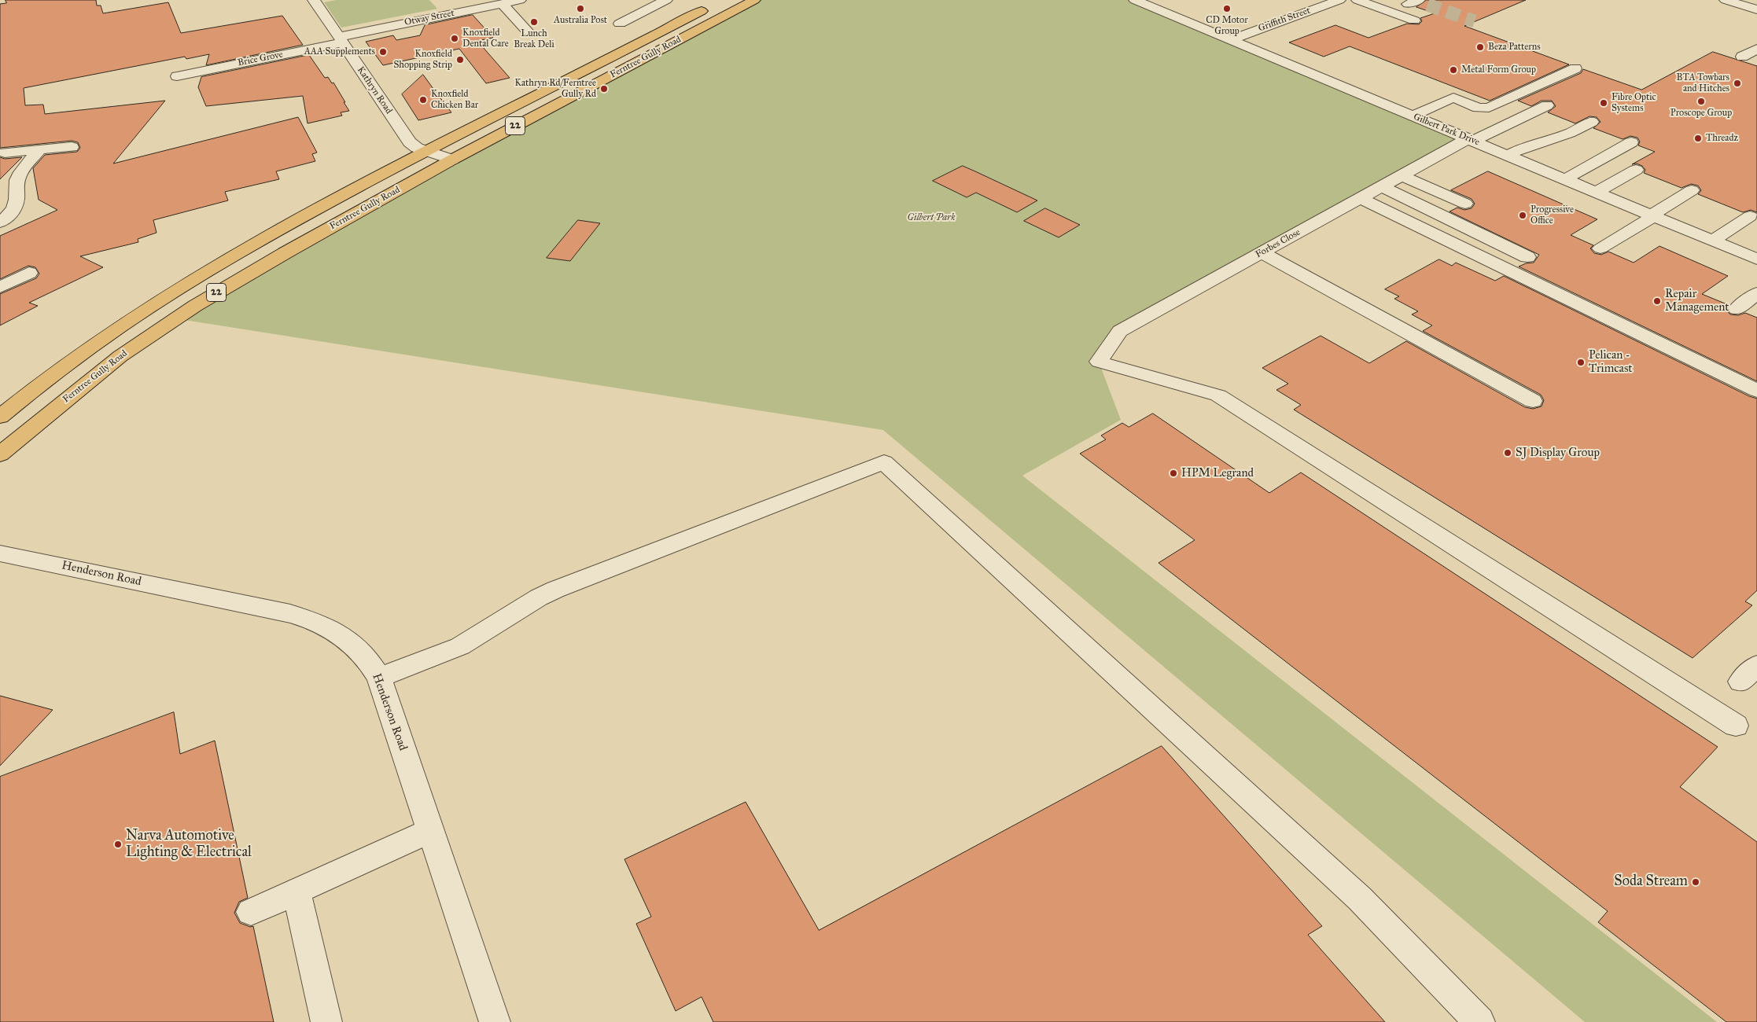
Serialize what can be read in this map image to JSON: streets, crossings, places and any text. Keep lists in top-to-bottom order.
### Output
{
  "streets": {
    "main road": ["Ferntree Gully Road", "22"],
    "street": [
      "Otway Street",
      "Griffith Street",
      "Brice Grove",
      "Kathryn Road",
      "Gilbert Park Drive",
      "Forbes Close",
      "Henderson Road"
    ]
  },
  "crossings": [
    ["Otway Street", "Brice Grove"],
    ["Otway Street", "Kathryn Road"],
    ["Griffith Street", "Gilbert Park Drive"],
    ["Ferntree Gully Road", "Kathryn Road"],
    ["Brice Grove", "Kathryn Road"],
    ["Gilbert Park Drive", "Forbes Close"]
  ],
  "parks": ["Gilbert Park"],
  "places": [
    "Australia Post",
    "CD Motor Group",
    "Lunch Break Deli",
    "Knoxfield Dental Care",
    "Beza Patterns",
    "AAA Supplements",
    "Knoxfield Shopping Strip",
    "Metal Form Group",
    "BTA Towbars and Hitches",
    "Kathryn Rd/Ferntree Gully Rd",
    "Knoxfield Chicken Bar",
    "Proscope Group",
    "Fibre Optic Systems",
    "Threadz",
    "Progressive Office",
    "Repair Management",
    "Pelican - Trimcast",
    "SJ Display Group",
    "HPM Legrand",
    "Narva Automotive Lighting & Electrical",
    "Soda Stream"
  ]
}
